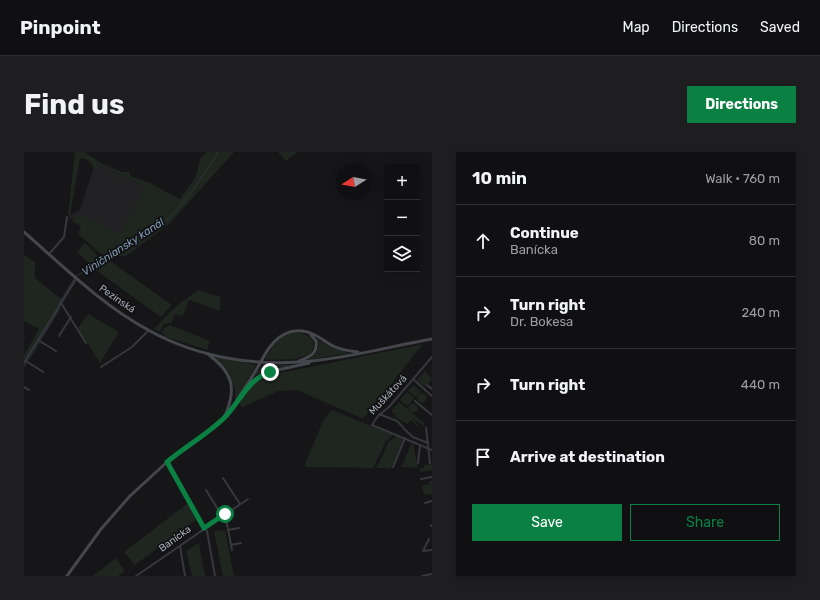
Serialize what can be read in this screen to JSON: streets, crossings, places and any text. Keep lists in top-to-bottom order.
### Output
{
  "streets": {
    "main road": ["Pezinská"],
    "street": ["Muškátová", "Banícka"]
  },
  "water": ["Viničniansky kanál"],
  "north": "left",
  "page": {
    "header": "Pinpoint",
    "nav": ["Map", "Directions", "Saved"],
    "buttons": [
      "Directions",
      ["Save", "Share"]
    ],
    "title": "Find us",
    "heading": ["10 min", "Walk · 760 m"],
    "map_buttons": ["+", "−"],
    "list": [
      ["Continue", "Banícka", "80 m"],
      ["Turn right", "Dr. Bokesa", "240 m"],
      ["Turn right", "440 m"],
      "Arrive at destination"
    ]
  }
}
